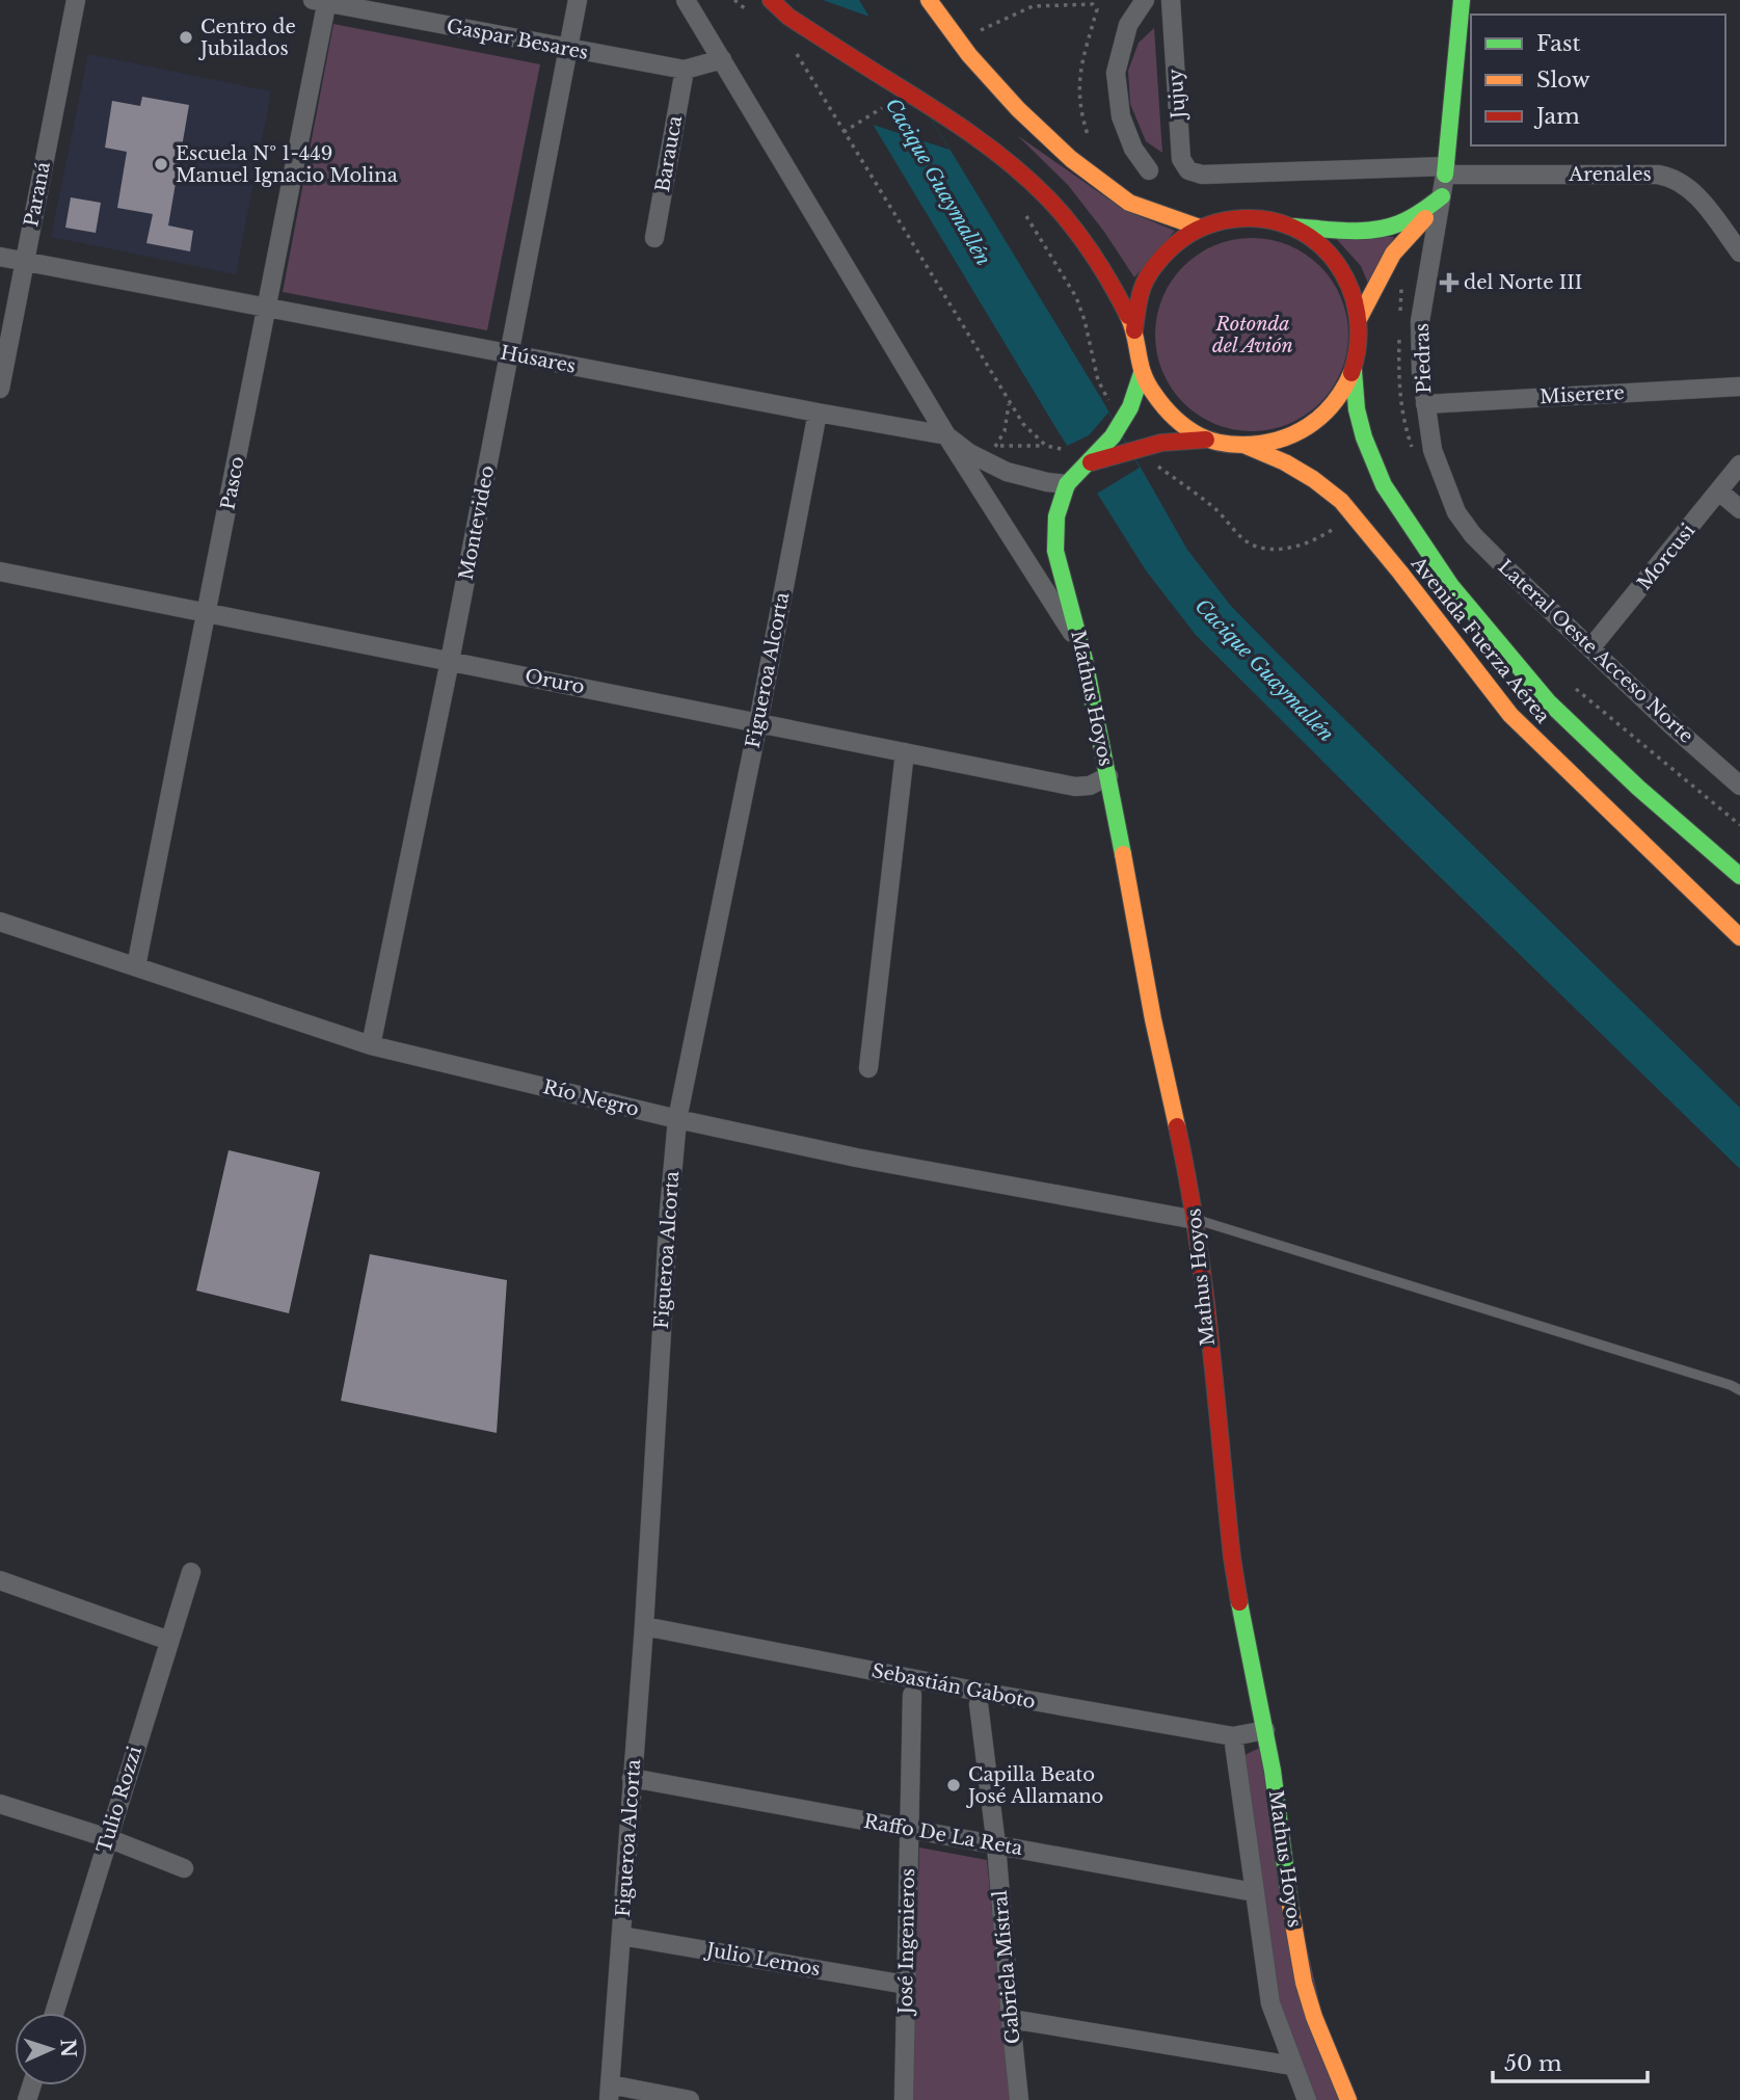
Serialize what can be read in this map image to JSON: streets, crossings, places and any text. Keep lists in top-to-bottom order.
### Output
{
  "streets": {
    "main road": ["Piedras", "Avenida Fuerza Aérea", "Mathus Hoyos"],
    "street": [
      "Gaspar Besares",
      "Jujuy",
      "Barauca",
      "Arenales",
      "Paraná",
      "Húsares",
      "Miserere",
      "Pasco",
      "Montevideo",
      "Morcusi",
      "Lateral Oeste Acceso Norte",
      "Figueroa Alcorta",
      "Oruro",
      "Río Negro",
      "Sebastián Gaboto",
      "Tulio Rozzi",
      "Raffo De La Reta",
      "José Ingenieros",
      "Julio Lemos",
      "Gabriela Mistral"
    ]
  },
  "crossings": [
    ["Gaspar Besares", "Barauca"],
    ["Gaspar Besares", "Pasco"],
    ["Gaspar Besares", "Montevideo"],
    ["Jujuy", "Arenales"],
    ["Arenales", "Piedras"],
    ["Paraná", "Húsares"],
    ["Piedras", "Miserere"],
    ["Piedras", "Lateral Oeste Acceso Norte"],
    ["Húsares", "Pasco"],
    ["Húsares", "Montevideo"],
    ["Húsares", "Figueroa Alcorta"],
    ["Húsares", "Mathus Hoyos"],
    ["Pasco", "Oruro"],
    ["Pasco", "Río Negro"],
    ["Montevideo", "Oruro"],
    ["Montevideo", "Río Negro"],
    ["Morcusi", "Lateral Oeste Acceso Norte"],
    ["Figueroa Alcorta", "Oruro"],
    ["Figueroa Alcorta", "Río Negro"],
    ["Figueroa Alcorta", "Sebastián Gaboto"],
    ["Figueroa Alcorta", "Raffo De La Reta"],
    ["Figueroa Alcorta", "Julio Lemos"],
    ["Oruro", "Mathus Hoyos"],
    ["Mathus Hoyos", "Río Negro"],
    ["Mathus Hoyos", "Sebastián Gaboto"],
    ["Mathus Hoyos", "Raffo De La Reta"],
    ["Raffo De La Reta", "José Ingenieros"],
    ["Raffo De La Reta", "Gabriela Mistral"],
    ["José Ingenieros", "Julio Lemos"]
  ],
  "water": ["Cacique Guaymallén"],
  "parks": ["Rotonda del Avión"],
  "places": {
    "other": ["Centro de Jubilados", "Escuela Nº 1-449 Manuel Ignacio Molina", "Capilla Beato José Allamano"],
    "health": ["del Norte III"]
  },
  "legend": ["Fast", "Slow", "Jam"],
  "scale_bar": "50 m",
  "north": "right"
}
